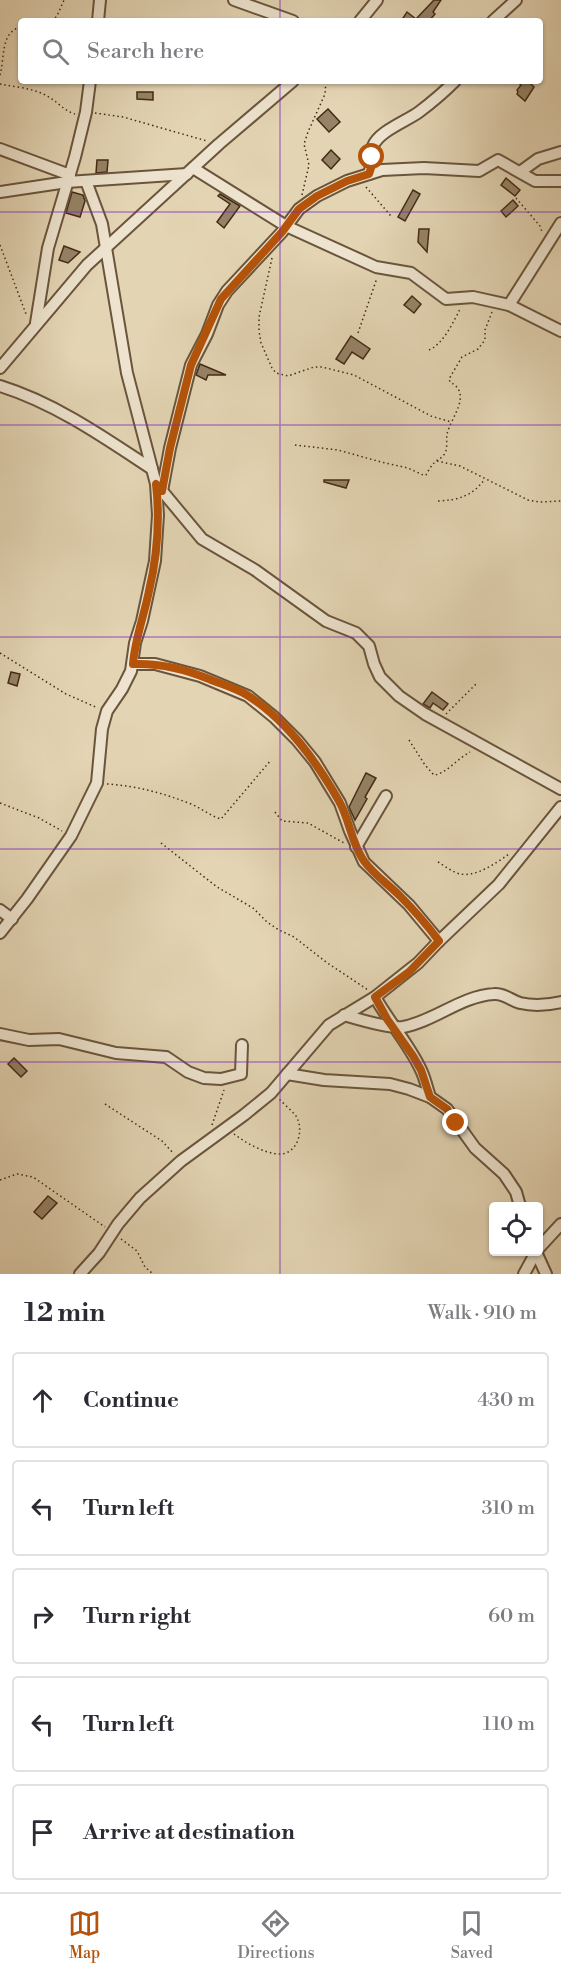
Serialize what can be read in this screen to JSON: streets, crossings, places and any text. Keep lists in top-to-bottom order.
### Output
{
  "page": {
    "search": "Search here",
    "heading": ["12 min", "Walk · 910 m"],
    "list": [
      ["Continue", "430 m"],
      ["Turn left", "310 m"],
      ["Turn right", "60 m"],
      ["Turn left", "110 m"],
      "Arrive at destination"
    ],
    "nav": ["Map", "Directions", "Saved"]
  }
}
